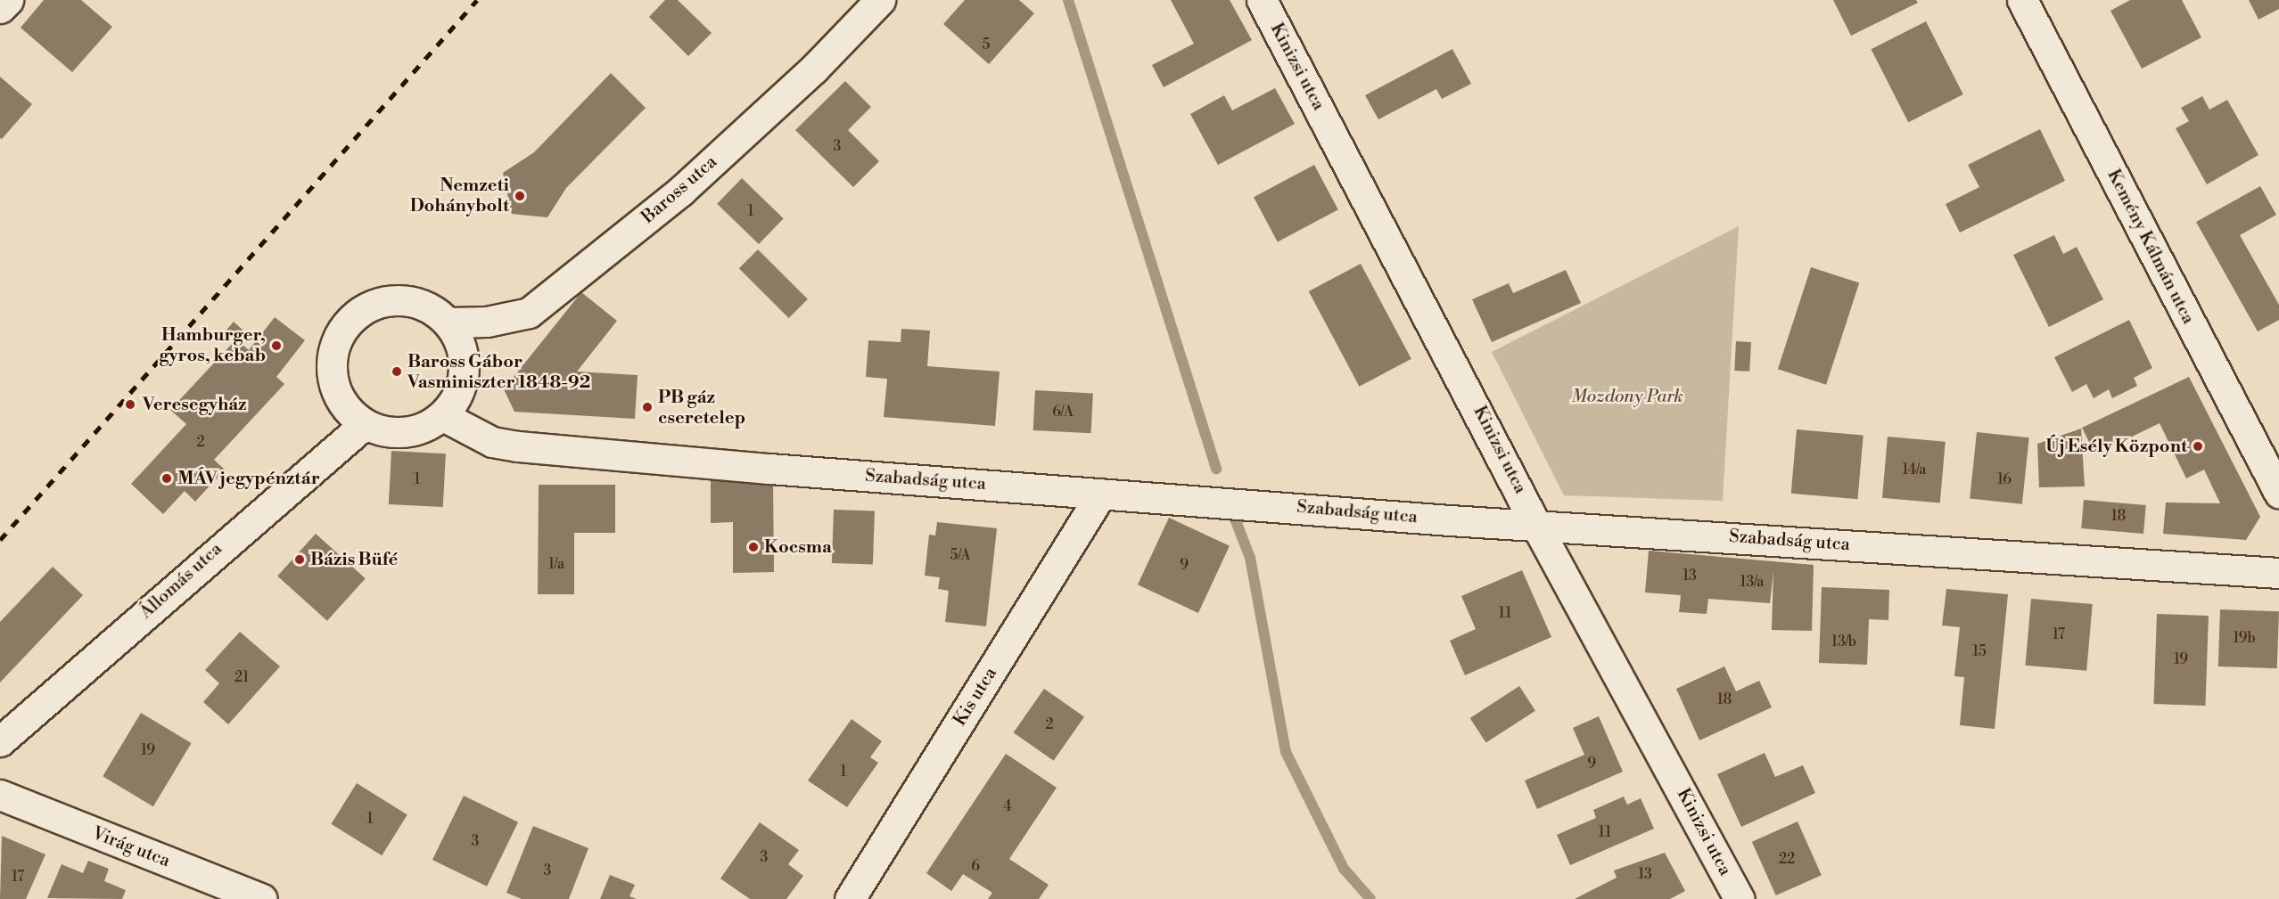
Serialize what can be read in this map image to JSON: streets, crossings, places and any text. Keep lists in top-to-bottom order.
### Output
{
  "streets": {
    "street": [
      "Kinizsi utca",
      "Baross utca",
      "Kemény Kálmán utca",
      "Szabadság utca",
      "Állomás utca",
      "Kis utca",
      "Virág utca"
    ]
  },
  "crossings": [
    ["Kinizsi utca", "Szabadság utca"],
    ["Baross utca", "Szabadság utca"],
    ["Baross utca", "Állomás utca"],
    ["Szabadság utca", "Állomás utca"],
    ["Szabadság utca", "Kis utca"]
  ],
  "parks": ["Mozdony Park"],
  "places": [
    "Nemzeti Dohánybolt",
    "Hamburger, gyros, kebab",
    "Baross Gábor Vasminiszter 1848-92",
    "Veresegyház",
    "PB gáz cseretelep",
    "Új Esély Központ",
    "MÁV jegypénztár",
    "Kocsma",
    "Bázis Büfé"
  ],
  "house_numbers": [
    "5",
    "3",
    "1",
    "6/A",
    "2",
    "14/a",
    "1",
    "16",
    "18",
    "5/A",
    "1/a",
    "9",
    "13",
    "13/a",
    "11",
    "17",
    "19b",
    "13/b",
    "15",
    "19",
    "21",
    "18",
    "2",
    "19",
    "9",
    "1",
    "4",
    "1",
    "11",
    "3",
    "3",
    "22",
    "6",
    "3",
    "13",
    "17"
  ]
}
